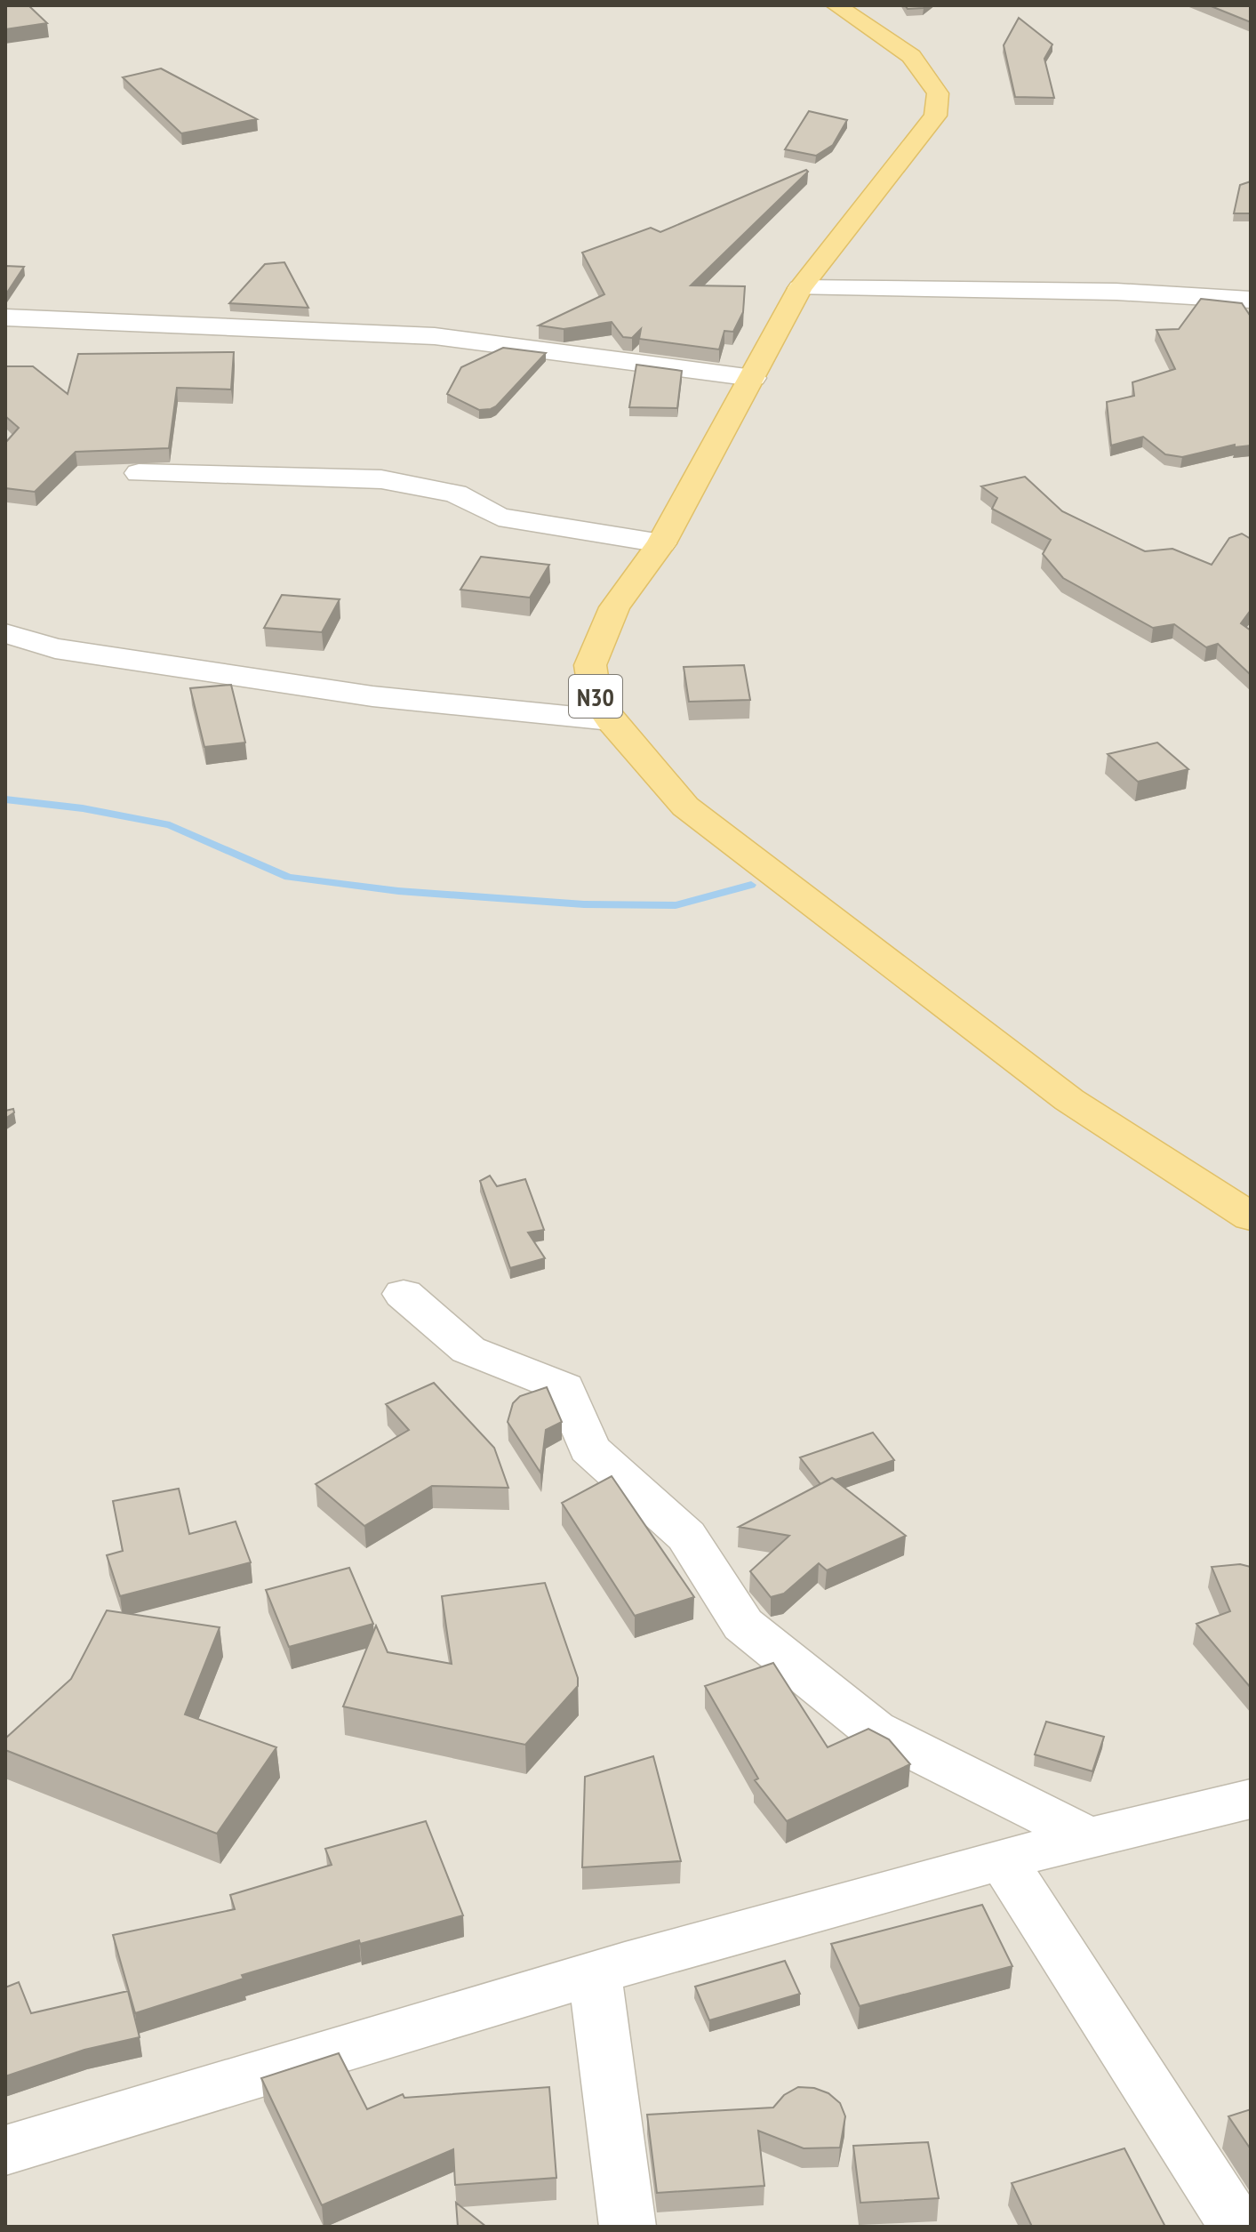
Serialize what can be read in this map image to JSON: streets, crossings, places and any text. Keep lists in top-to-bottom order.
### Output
{
  "streets": {
    "main road": ["N30"]
  }
}
